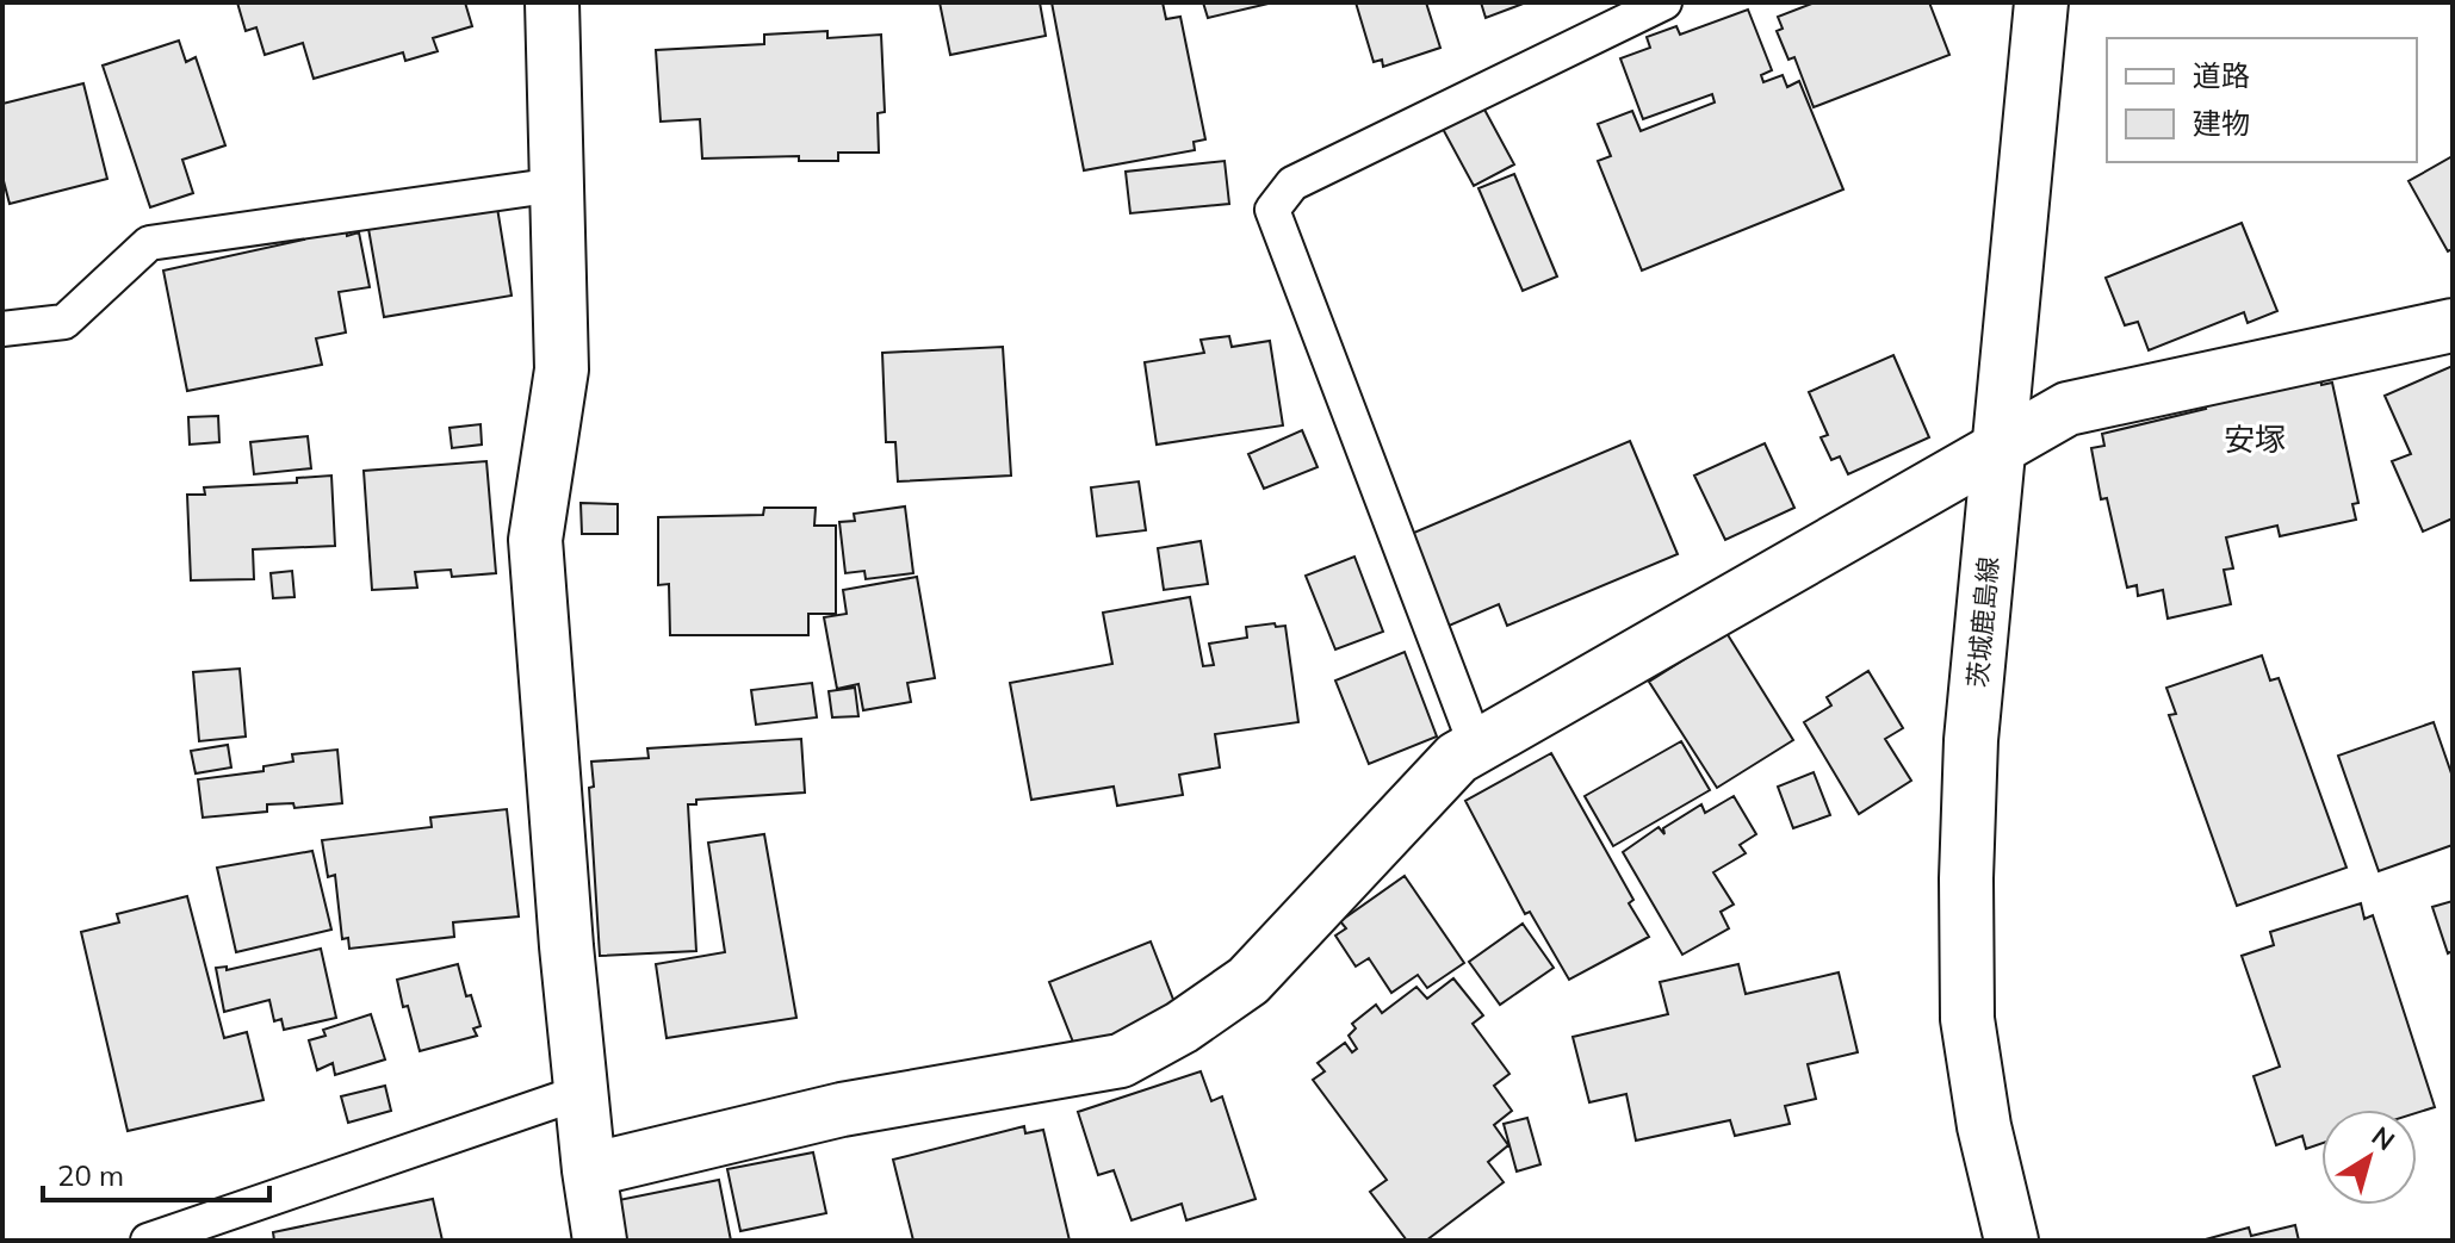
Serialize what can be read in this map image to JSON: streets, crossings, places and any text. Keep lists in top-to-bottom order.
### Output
{
  "streets": {
    "street": ["茨城鹿島線"]
  },
  "districts": ["安塚"],
  "legend": ["道路", "建物"],
  "scale_bar": "20 m",
  "north": "top right"
}
